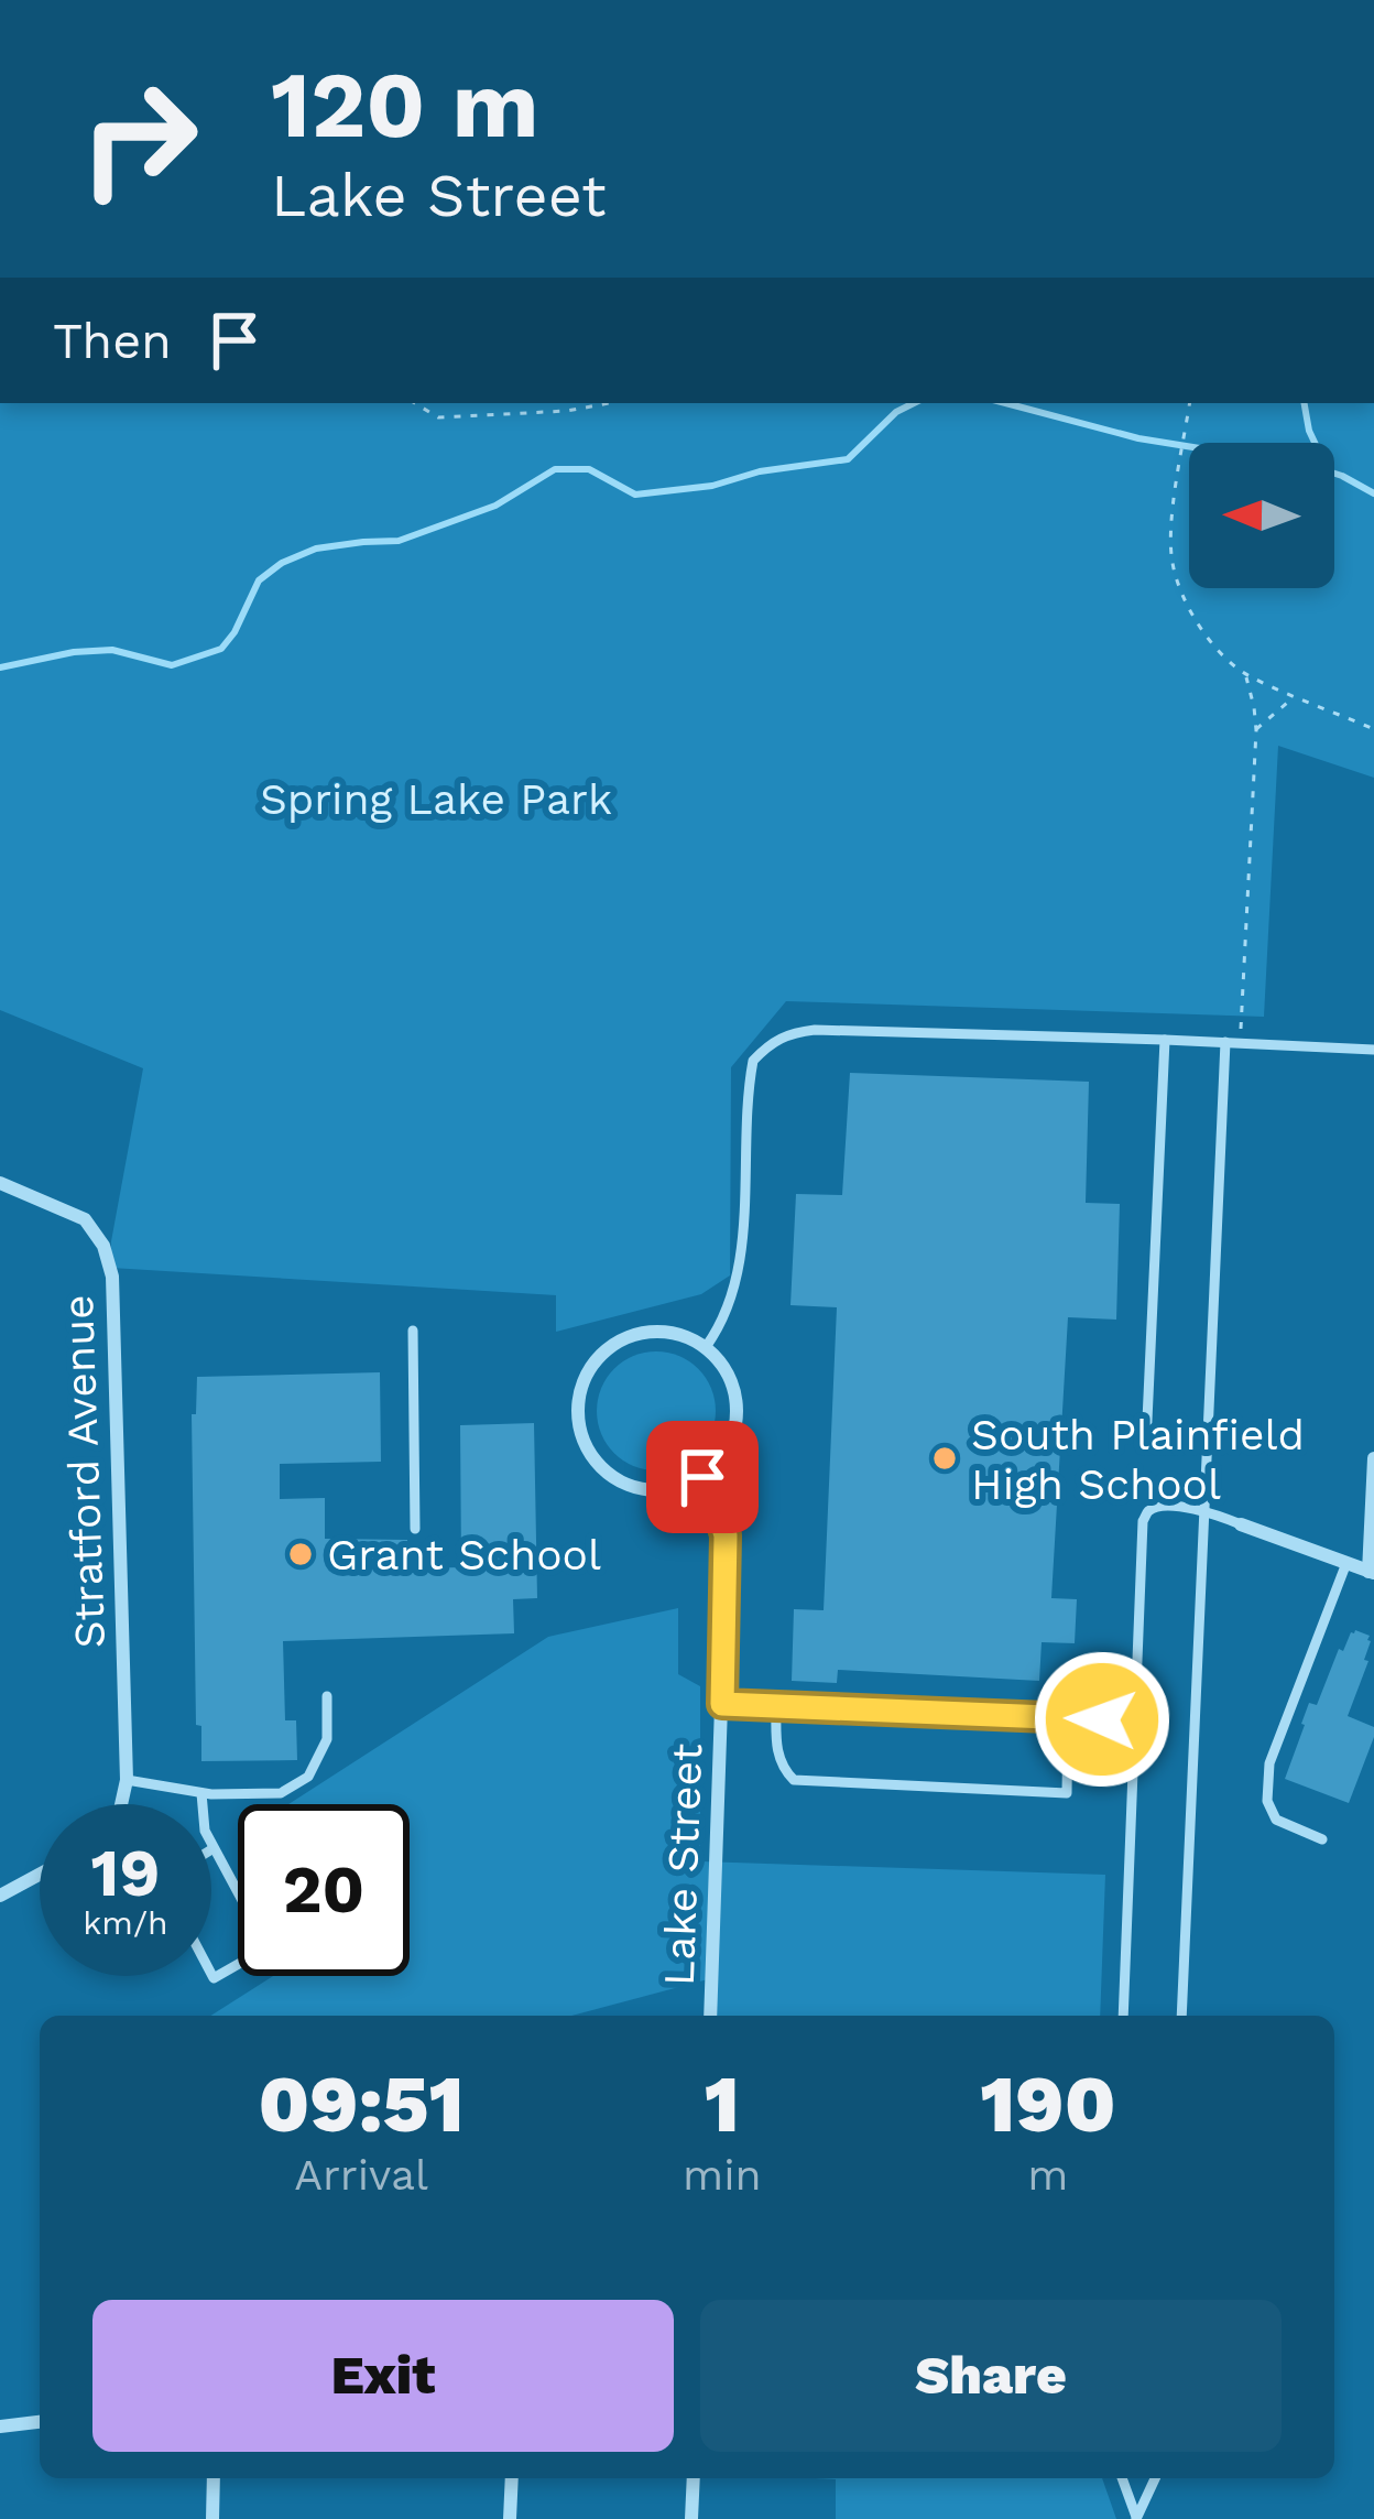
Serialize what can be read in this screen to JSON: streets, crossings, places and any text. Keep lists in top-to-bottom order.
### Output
{
  "streets": {
    "street": ["Stratford Avenue", "Lake Street"]
  },
  "parks": ["Spring Lake Park"],
  "places": ["South Plainfield High School", "Grant School"],
  "north": "left",
  "page": {
    "turn": ["120 m", "Lake Street"],
    "then": "Then",
    "speed": "19 km/h",
    "limit": "20",
    "eta": [
      "09:51",
      "Arrival",
      "1",
      "min",
      "190",
      "m"
    ],
    "buttons": ["Exit", "Share"]
  }
}
